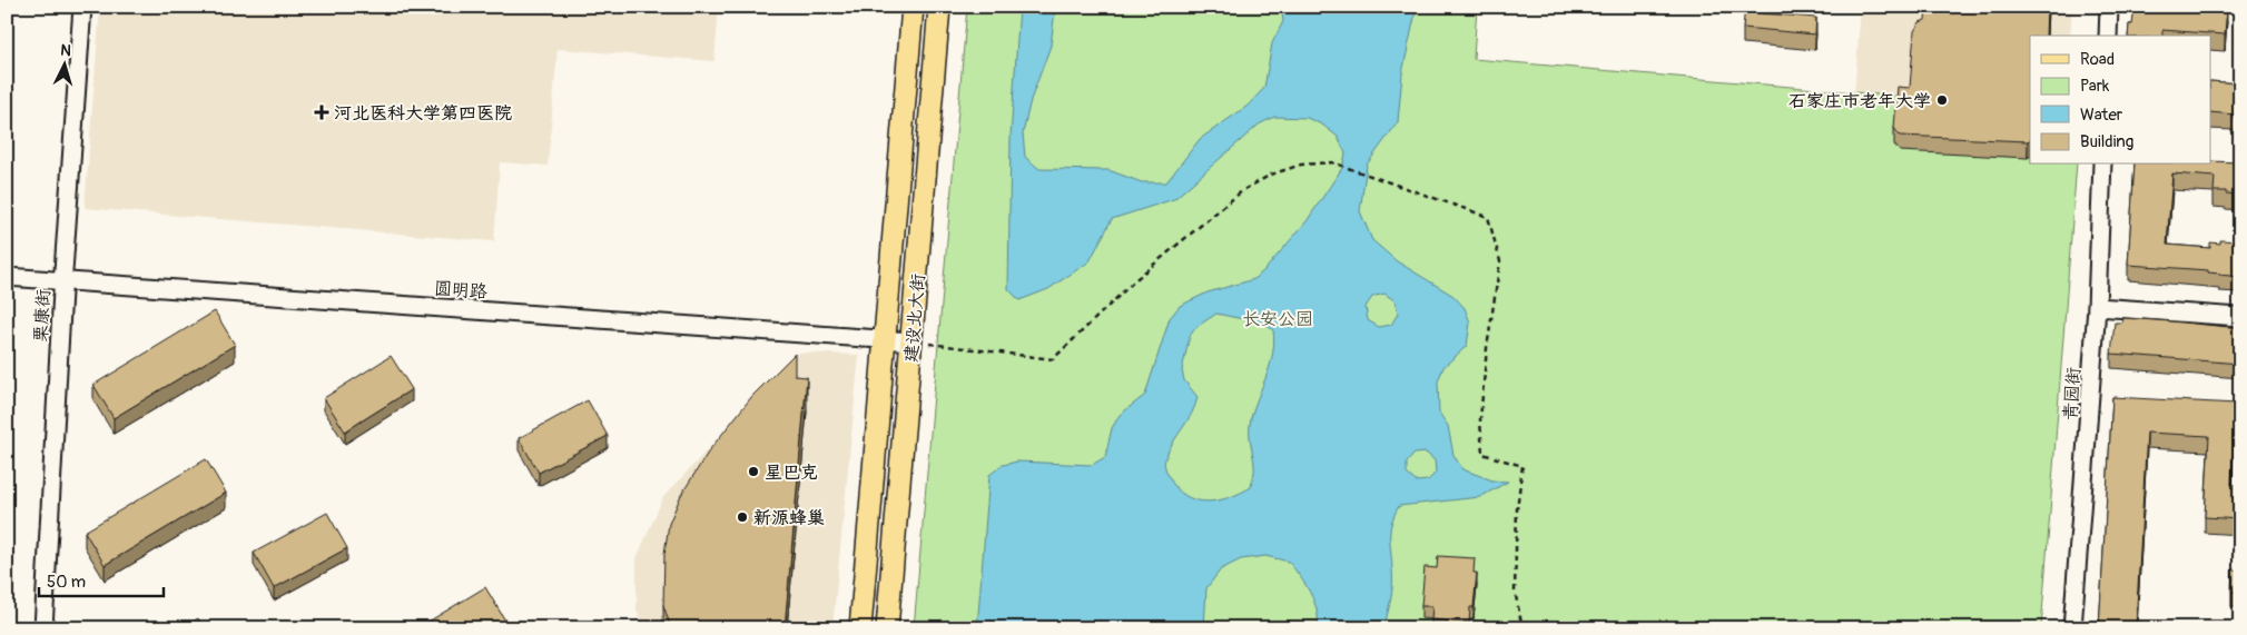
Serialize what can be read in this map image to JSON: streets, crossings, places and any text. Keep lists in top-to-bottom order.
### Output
{
  "streets": {
    "main road": ["建设北大街"],
    "street": ["圆明路", "栗康街", "青园街"]
  },
  "crossings": [
    ["圆明路", "栗康街"],
    ["圆明路", "建设北大街"]
  ],
  "parks": ["长安公园"],
  "places": {
    "other": ["石家庄市老年大学", "星巴克", "新源蜂巢"],
    "health": ["河北医科大学第四医院"]
  },
  "legend": [
    "Road",
    "Park",
    "Water",
    "Building"
  ],
  "scale_bar": "50 m",
  "north": "top"
}
